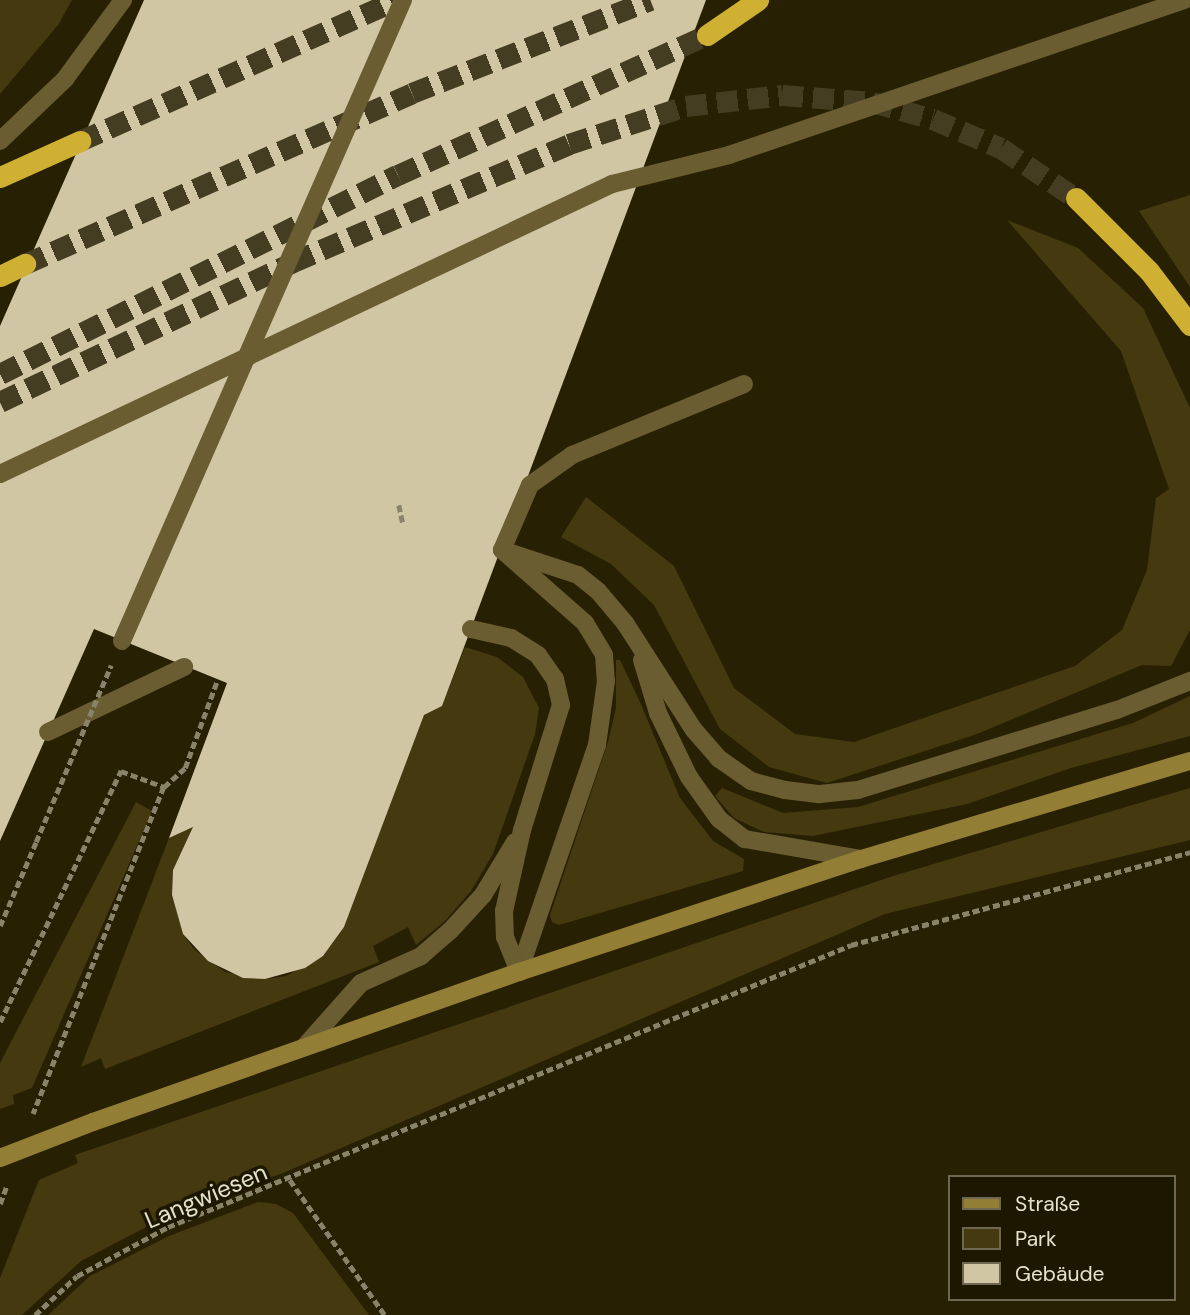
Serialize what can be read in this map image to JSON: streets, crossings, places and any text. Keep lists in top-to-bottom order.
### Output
{
  "streets": {
    "path": ["Langwiesen"]
  },
  "legend": ["Straße", "Park", "Gebäude"]
}
